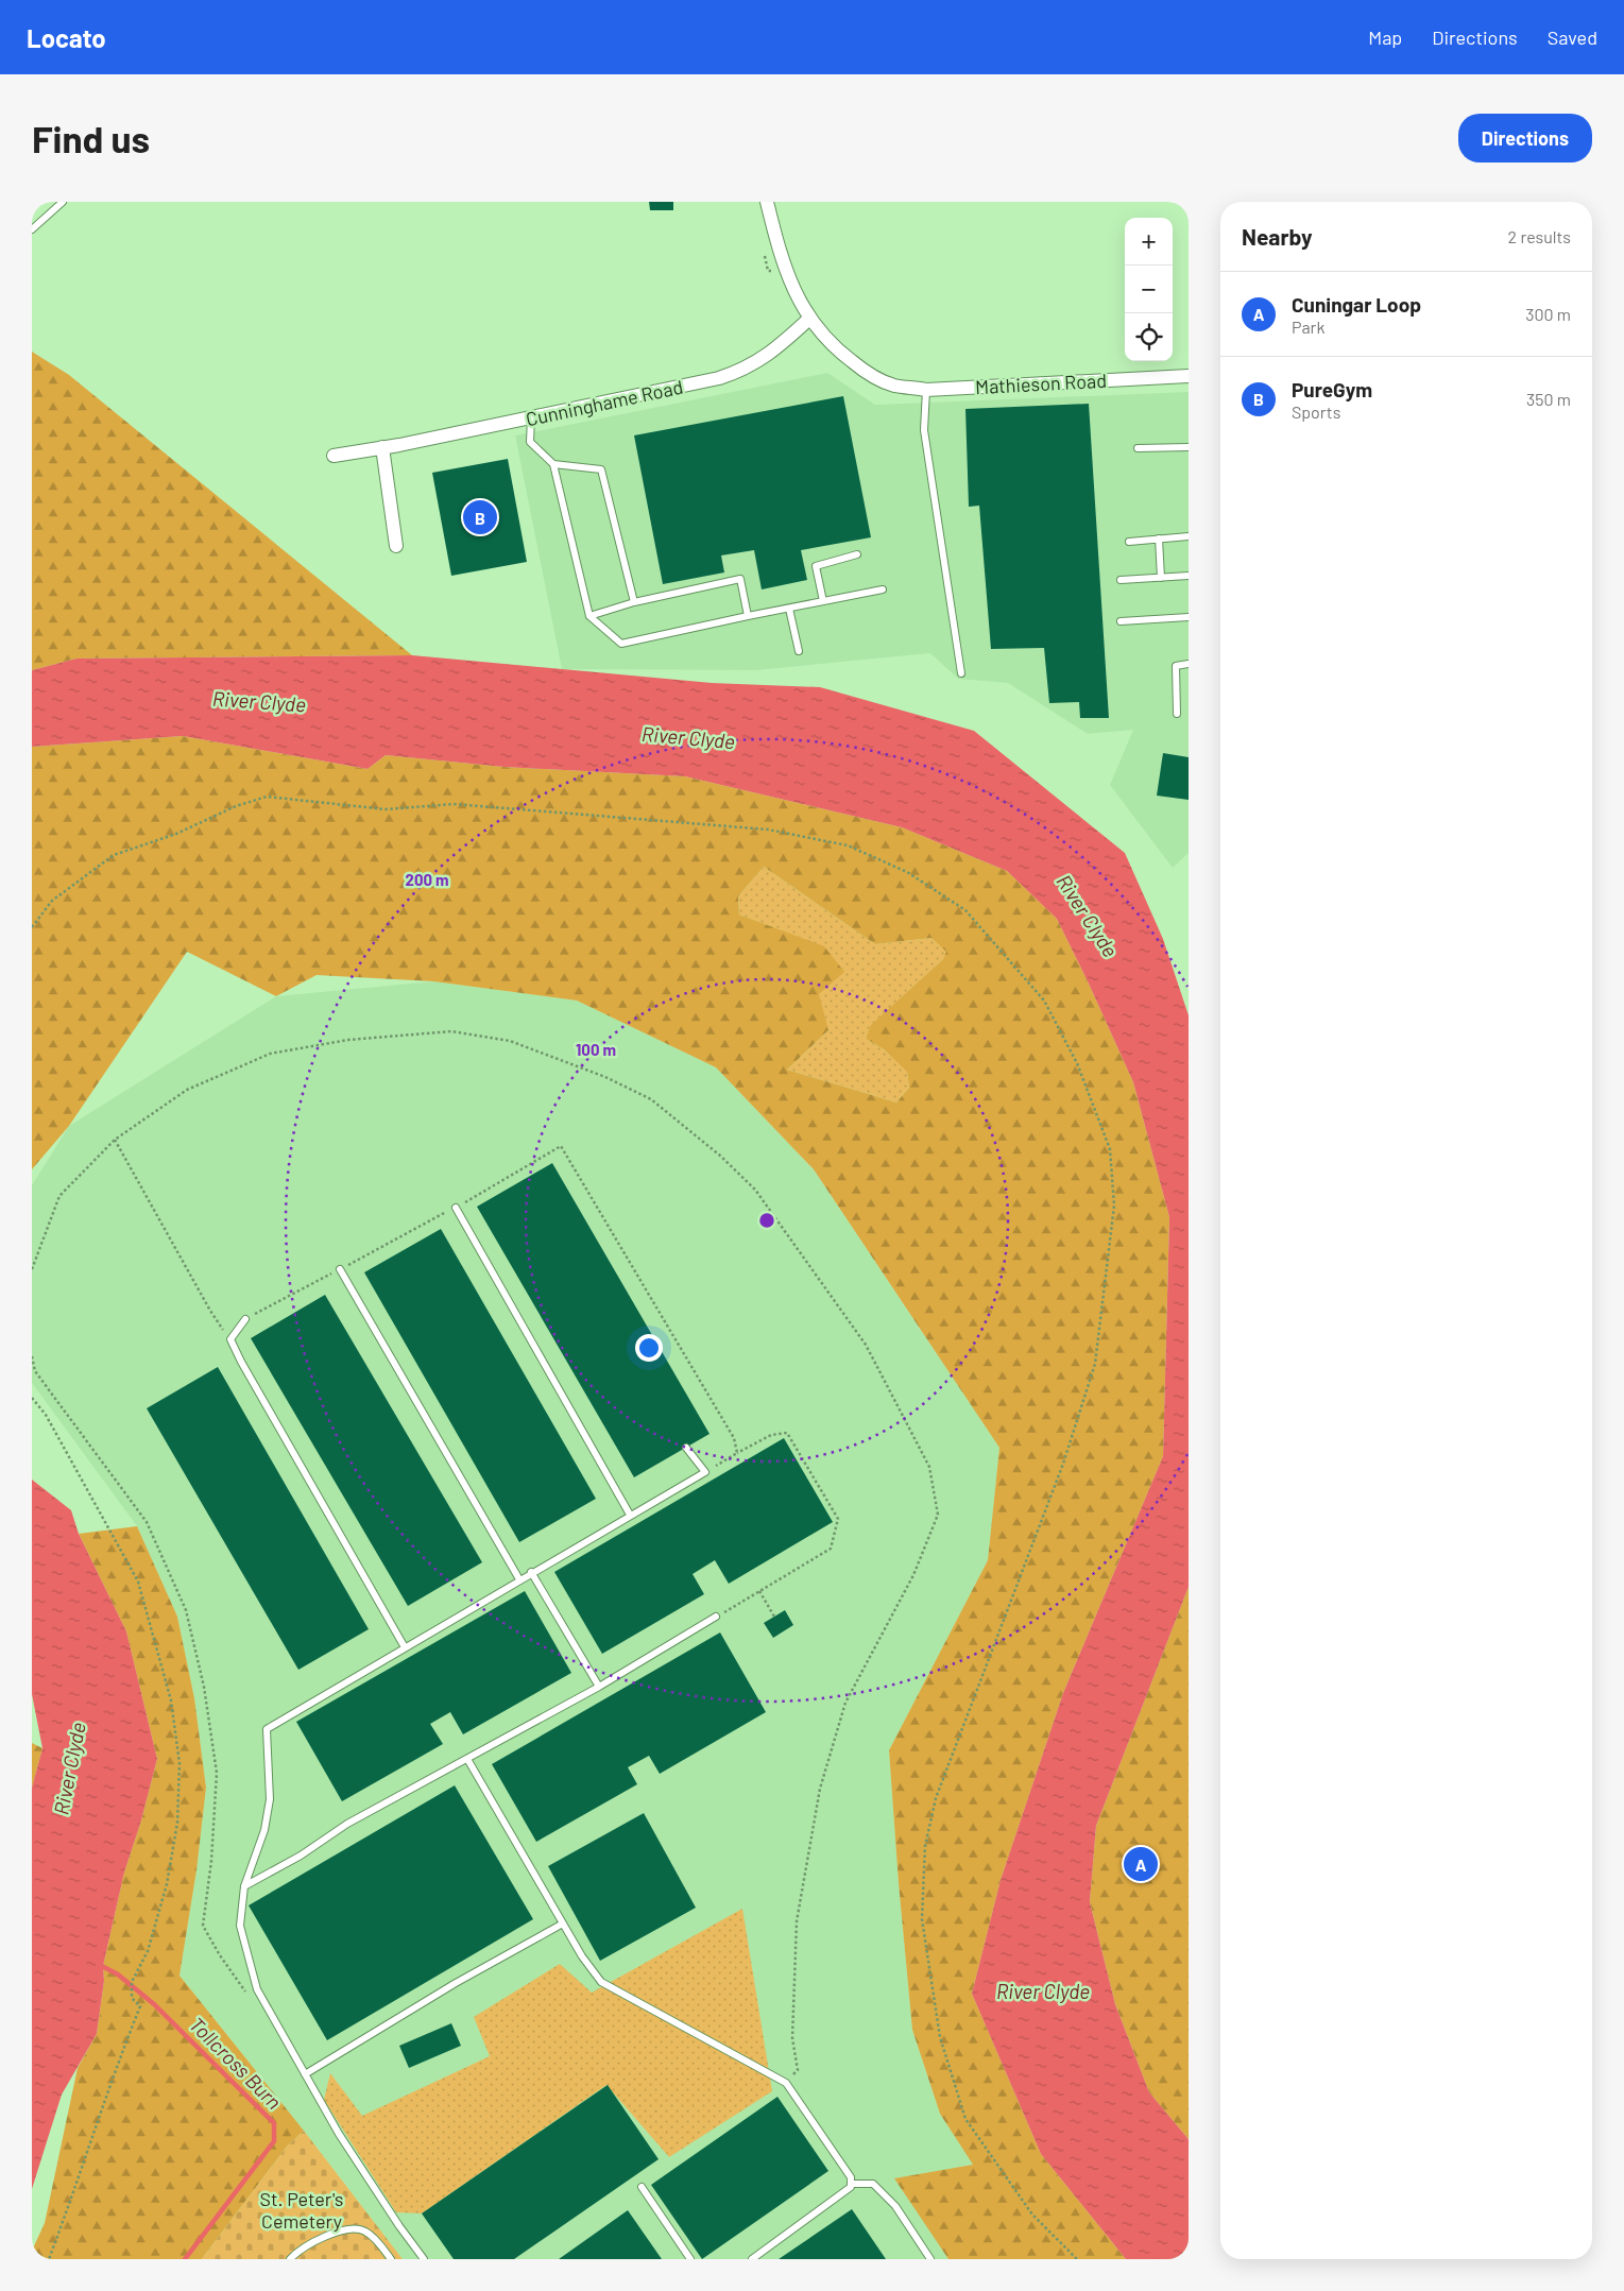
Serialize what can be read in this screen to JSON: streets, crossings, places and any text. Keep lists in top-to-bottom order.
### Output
{
  "streets": {
    "street": ["Mathieson Road", "Cunninghame Road"]
  },
  "crossings": [
    ["Mathieson Road", "Cunninghame Road"]
  ],
  "water": ["River Clyde", "Tollcross Burn"],
  "parks": ["St. Peter's Cemetery"],
  "page": {
    "header": "Locato",
    "nav": ["Map", "Directions", "Saved"],
    "buttons": "Directions",
    "title": "Find us",
    "heading": ["Nearby", "2 results"],
    "map_buttons": ["+", "−"],
    "list": [
      {
        "mark": "A",
        "name": "Cuningar Loop",
        "note": "Park",
        "value": "300 m"
      },
      {
        "mark": "B",
        "name": "PureGym",
        "note": "Sports",
        "value": "350 m"
      }
    ],
    "pins": ["B", "A"]
  },
  "rings": ["200 m", "100 m"]
}
